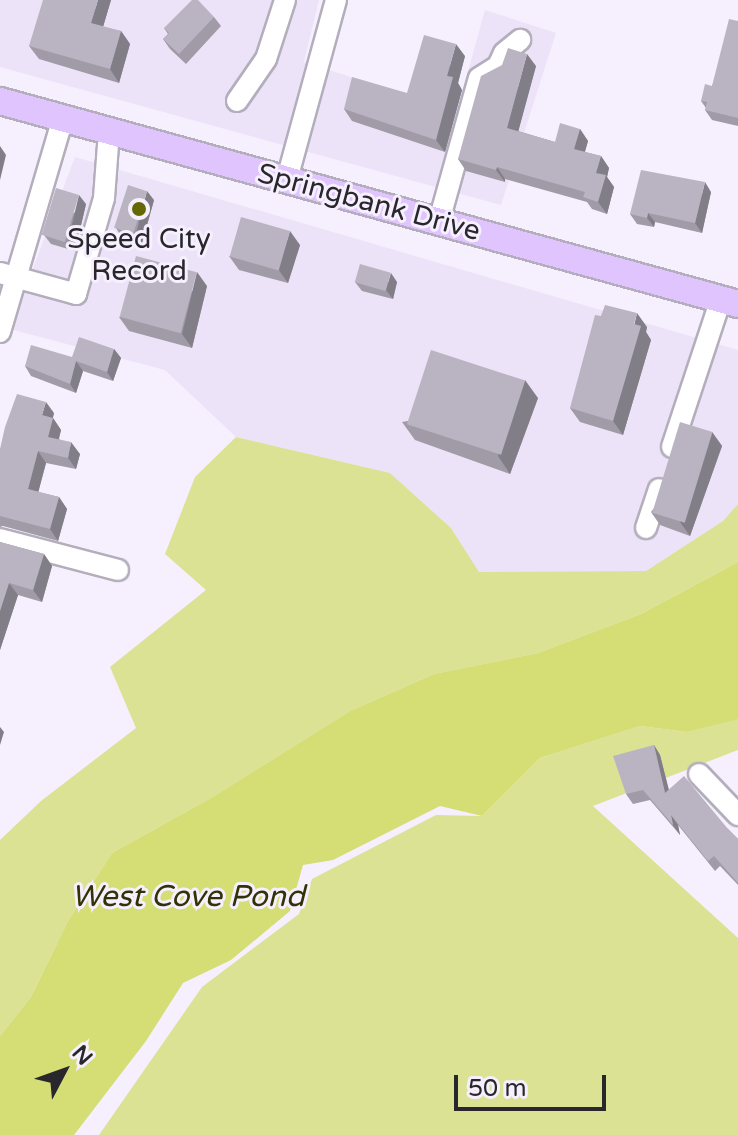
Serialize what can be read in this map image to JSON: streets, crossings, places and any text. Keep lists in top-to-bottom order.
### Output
{
  "streets": {
    "main road": ["Springbank Drive"]
  },
  "water": ["West Cove Pond"],
  "places": ["Speed City Record"],
  "scale_bar": "50 m",
  "north": "top right"
}
